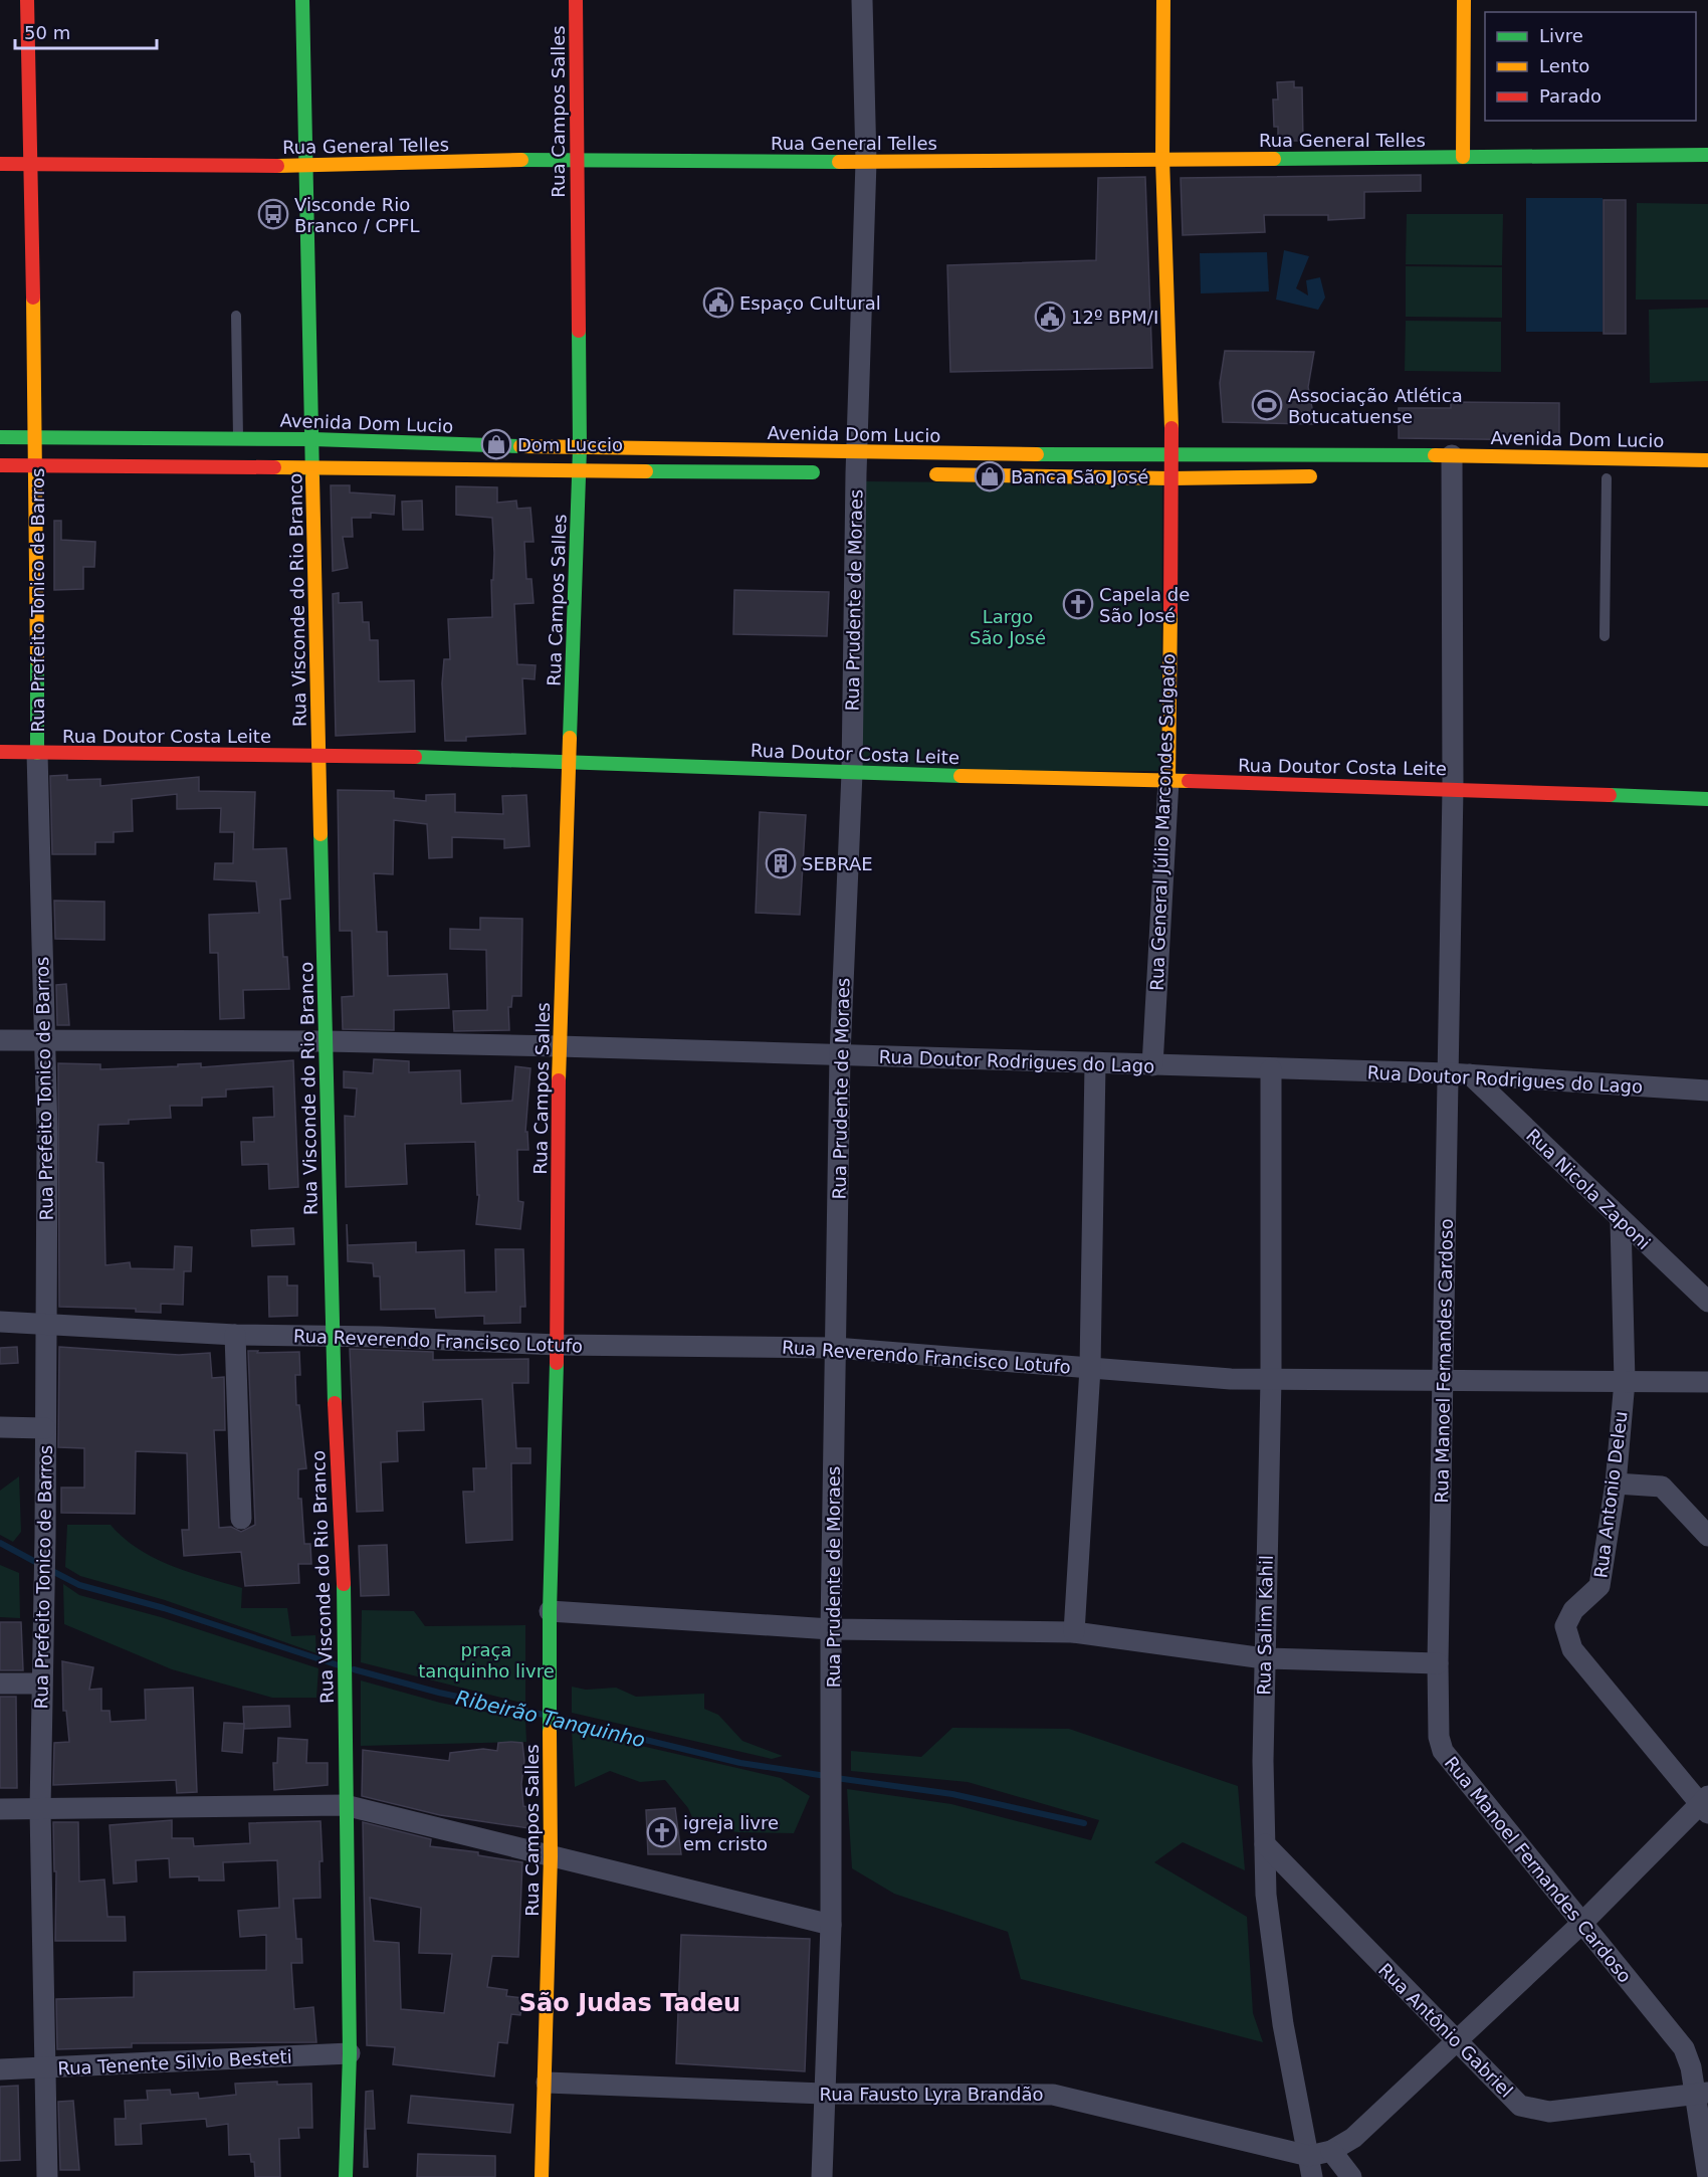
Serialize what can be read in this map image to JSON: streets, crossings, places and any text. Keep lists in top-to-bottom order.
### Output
{
  "streets": {
    "street": [
      "Rua Campos Salles",
      "Rua General Telles",
      "Avenida Dom Lucio",
      "Rua Prefeito Tonico de Barros",
      "Rua Visconde do Rio Branco",
      "Rua Prudente de Moraes",
      "Rua Doutor Costa Leite",
      "Rua General Júlio Marcondes Salgado",
      "Rua Doutor Rodrigues do Lago",
      "Rua Nicola Zaponi",
      "Rua Reverendo Francisco Lotufo",
      "Rua Manoel Fernandes Cardoso",
      "Rua Antonio Deleu",
      "Rua Salim Kahil",
      "Rua Antônio Gabriel",
      "Rua Tenente Silvio Besteti",
      "Rua Fausto Lyra Brandão"
    ]
  },
  "crossings": [
    ["Rua Campos Salles", "Rua General Telles"],
    ["Rua Campos Salles", "Avenida Dom Lucio"],
    ["Rua Campos Salles", "Rua Doutor Costa Leite"],
    ["Rua Campos Salles", "Rua Doutor Rodrigues do Lago"],
    ["Rua Campos Salles", "Rua Reverendo Francisco Lotufo"],
    ["Rua Campos Salles", "Rua Fausto Lyra Brandão"],
    ["Rua General Telles", "Rua Prefeito Tonico de Barros"],
    ["Rua General Telles", "Rua Visconde do Rio Branco"],
    ["Rua General Telles", "Rua Prudente de Moraes"],
    ["Rua General Telles", "Rua General Júlio Marcondes Salgado"],
    ["Avenida Dom Lucio", "Rua Prefeito Tonico de Barros"],
    ["Avenida Dom Lucio", "Rua Visconde do Rio Branco"],
    ["Avenida Dom Lucio", "Rua Prudente de Moraes"],
    ["Avenida Dom Lucio", "Rua General Júlio Marcondes Salgado"],
    ["Avenida Dom Lucio", "Rua Manoel Fernandes Cardoso"],
    ["Rua Prefeito Tonico de Barros", "Rua Doutor Costa Leite"],
    ["Rua Prefeito Tonico de Barros", "Rua Doutor Rodrigues do Lago"],
    ["Rua Prefeito Tonico de Barros", "Rua Reverendo Francisco Lotufo"],
    ["Rua Prefeito Tonico de Barros", "Rua Tenente Silvio Besteti"],
    ["Rua Visconde do Rio Branco", "Rua Doutor Costa Leite"],
    ["Rua Visconde do Rio Branco", "Rua Doutor Rodrigues do Lago"],
    ["Rua Visconde do Rio Branco", "Rua Reverendo Francisco Lotufo"],
    ["Rua Visconde do Rio Branco", "Rua Tenente Silvio Besteti"],
    ["Rua Prudente de Moraes", "Rua Doutor Costa Leite"],
    ["Rua Prudente de Moraes", "Rua Doutor Rodrigues do Lago"],
    ["Rua Prudente de Moraes", "Rua Reverendo Francisco Lotufo"],
    ["Rua Prudente de Moraes", "Rua Fausto Lyra Brandão"],
    ["Rua Doutor Costa Leite", "Rua General Júlio Marcondes Salgado"],
    ["Rua Doutor Costa Leite", "Rua Manoel Fernandes Cardoso"],
    ["Rua General Júlio Marcondes Salgado", "Rua Doutor Rodrigues do Lago"],
    ["Rua Doutor Rodrigues do Lago", "Rua Nicola Zaponi"],
    ["Rua Doutor Rodrigues do Lago", "Rua Manoel Fernandes Cardoso"],
    ["Rua Doutor Rodrigues do Lago", "Rua Salim Kahil"],
    ["Rua Nicola Zaponi", "Rua Manoel Fernandes Cardoso"],
    ["Rua Nicola Zaponi", "Rua Antonio Deleu"],
    ["Rua Reverendo Francisco Lotufo", "Rua Manoel Fernandes Cardoso"],
    ["Rua Reverendo Francisco Lotufo", "Rua Antonio Deleu"],
    ["Rua Reverendo Francisco Lotufo", "Rua Salim Kahil"],
    ["Rua Manoel Fernandes Cardoso", "Rua Antônio Gabriel"],
    ["Rua Salim Kahil", "Rua Antônio Gabriel"],
    ["Rua Salim Kahil", "Rua Fausto Lyra Brandão"]
  ],
  "districts": ["São Judas Tadeu"],
  "water": ["Ribeirão Tanquinho"],
  "parks": ["Largo São José", "praça tanquinho livre"],
  "places": {
    "bus stop": ["Visconde Rio Branco / CPFL"],
    "public building": ["Espaço Cultural", "12º BPM/I"],
    "sports": ["Associação Atlética Botucatuense"],
    "shop": ["Dom Luccio", "Banca São José"],
    "church": ["Capela de São José", "igreja livre em cristo"],
    "building": ["SEBRAE"]
  },
  "legend": ["Livre", "Lento", "Parado"],
  "scale_bar": "50 m"
}
